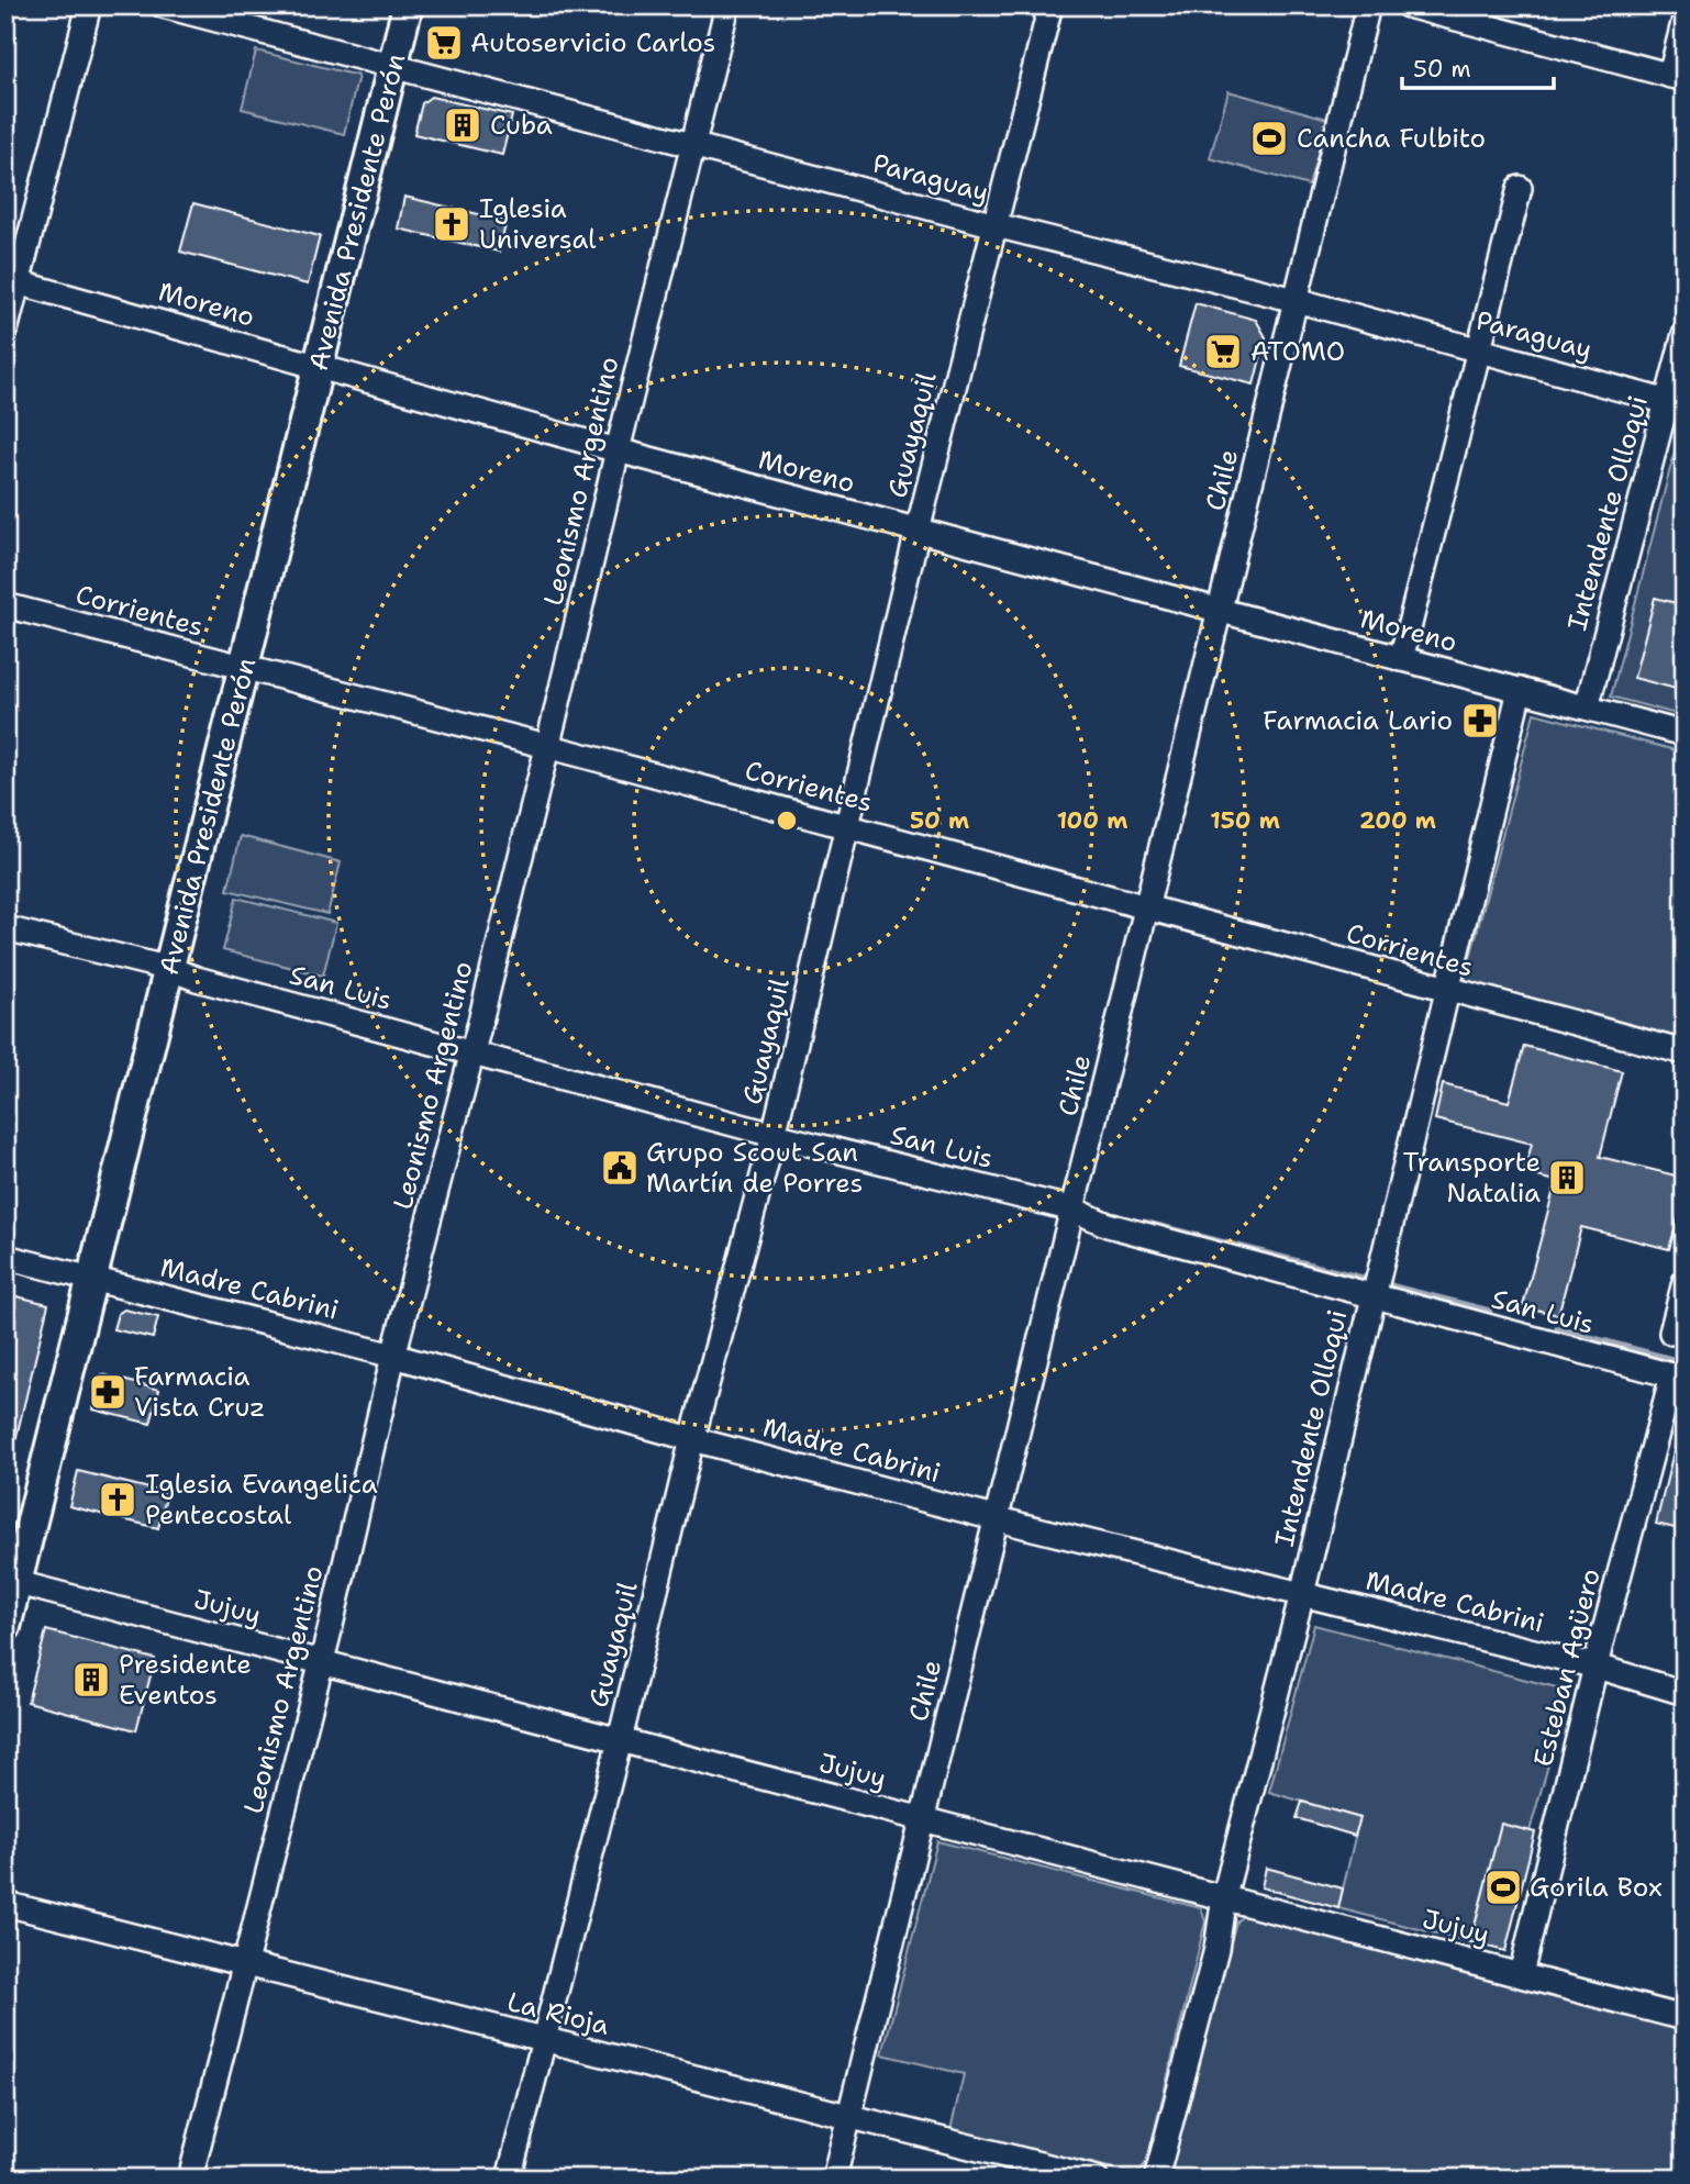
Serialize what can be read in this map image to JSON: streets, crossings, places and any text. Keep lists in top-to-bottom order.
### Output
{
  "streets": {
    "main road": ["Avenida Presidente Perón"],
    "street": [
      "Paraguay",
      "Moreno",
      "Guayaquil",
      "Chile",
      "Leonismo Argentino",
      "Intendente Olloqui",
      "Corrientes",
      "San Luis",
      "Madre Cabrini",
      "Jujuy",
      "Esteban Agüero",
      "La Rioja"
    ]
  },
  "crossings": [
    ["Paraguay", "Avenida Presidente Perón"],
    ["Paraguay", "Guayaquil"],
    ["Paraguay", "Chile"],
    ["Paraguay", "Leonismo Argentino"],
    ["Paraguay", "Intendente Olloqui"],
    ["Avenida Presidente Perón", "Moreno"],
    ["Avenida Presidente Perón", "Corrientes"],
    ["Avenida Presidente Perón", "San Luis"],
    ["Avenida Presidente Perón", "Madre Cabrini"],
    ["Avenida Presidente Perón", "Jujuy"],
    ["Moreno", "Guayaquil"],
    ["Moreno", "Chile"],
    ["Moreno", "Leonismo Argentino"],
    ["Moreno", "Intendente Olloqui"],
    ["Guayaquil", "Corrientes"],
    ["Guayaquil", "San Luis"],
    ["Guayaquil", "Madre Cabrini"],
    ["Guayaquil", "Jujuy"],
    ["Guayaquil", "La Rioja"],
    ["Chile", "Corrientes"],
    ["Chile", "San Luis"],
    ["Chile", "Madre Cabrini"],
    ["Chile", "Jujuy"],
    ["Chile", "La Rioja"],
    ["Leonismo Argentino", "Corrientes"],
    ["Leonismo Argentino", "San Luis"],
    ["Leonismo Argentino", "Madre Cabrini"],
    ["Leonismo Argentino", "Jujuy"],
    ["Leonismo Argentino", "La Rioja"],
    ["Intendente Olloqui", "Corrientes"],
    ["Intendente Olloqui", "San Luis"],
    ["Intendente Olloqui", "Madre Cabrini"],
    ["Intendente Olloqui", "Jujuy"],
    ["San Luis", "Esteban Agüero"],
    ["Madre Cabrini", "Esteban Agüero"],
    ["Jujuy", "Esteban Agüero"]
  ],
  "places": {
    "supermarket": ["Autoservicio Carlos", "ATOMO"],
    "building": ["Cuba", "Transporte Natalia", "Presidente Eventos"],
    "sports": ["Cancha Fulbito", "Gorila Box"],
    "church": ["Iglesia Universal", "Iglesia Evangelica Pentecostal"],
    "pharmacy": ["Farmacia Lario", "Farmacia Vista Cruz"],
    "public building": ["Grupo Scout San Martín de Porres"]
  },
  "scale_bar": "50 m",
  "rings": [
    "50 m",
    "100 m",
    "150 m",
    "200 m"
  ]
}
